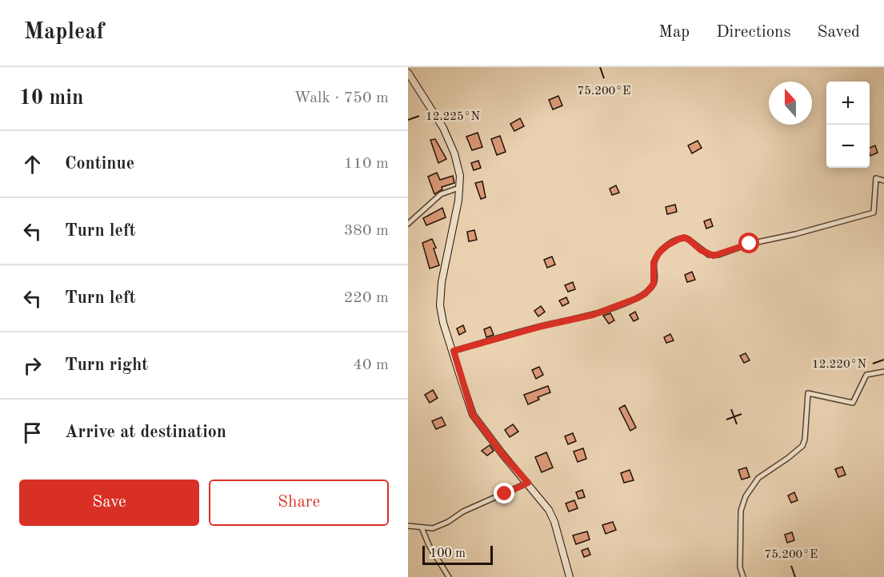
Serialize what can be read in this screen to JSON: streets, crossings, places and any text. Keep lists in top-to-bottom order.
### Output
{
  "scale_bar": "100 m",
  "north": "top",
  "page": {
    "header": "Mapleaf",
    "nav": ["Map", "Directions", "Saved"],
    "heading": ["10 min", "Walk · 750 m"],
    "map_buttons": ["+", "−"],
    "list": [
      ["Continue", "110 m"],
      ["Turn left", "380 m"],
      ["Turn left", "220 m"],
      ["Turn right", "40 m"],
      "Arrive at destination"
    ],
    "buttons": ["Save", "Share"],
    "scale": "100 m"
  },
  "coordinates": ["75.200°E", "12.225°N", "12.220°N"]
}
